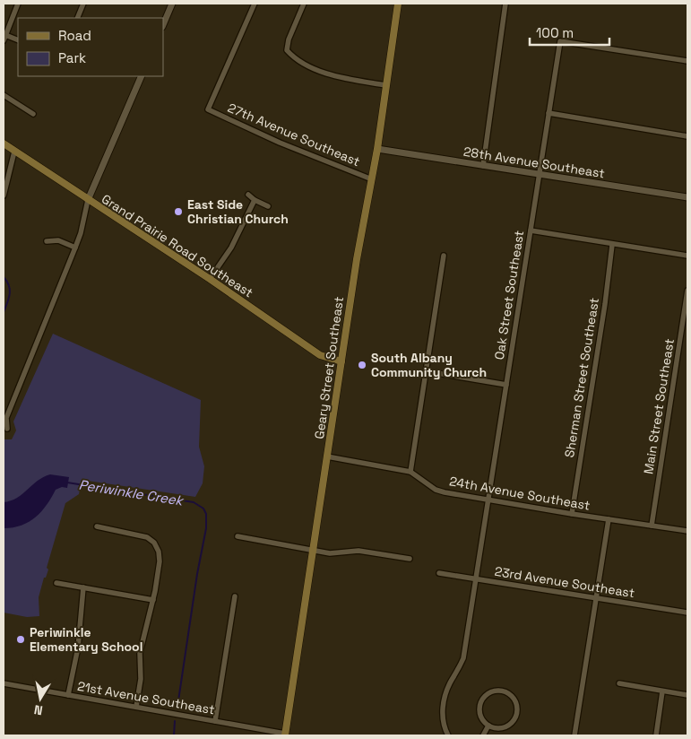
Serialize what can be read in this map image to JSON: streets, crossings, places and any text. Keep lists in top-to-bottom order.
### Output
{
  "streets": {
    "main road": ["Grand Prairie Road Southeast", "Geary Street Southeast"],
    "street": [
      "27th Avenue Southeast",
      "28th Avenue Southeast",
      "Oak Street Southeast",
      "Sherman Street Southeast",
      "Main Street Southeast",
      "24th Avenue Southeast",
      "23rd Avenue Southeast",
      "21st Avenue Southeast"
    ]
  },
  "crossings": [
    ["27th Avenue Southeast", "Geary Street Southeast"],
    ["28th Avenue Southeast", "Oak Street Southeast"],
    ["28th Avenue Southeast", "Geary Street Southeast"],
    ["Grand Prairie Road Southeast", "Geary Street Southeast"],
    ["Oak Street Southeast", "24th Avenue Southeast"],
    ["Oak Street Southeast", "23rd Avenue Southeast"],
    ["Geary Street Southeast", "24th Avenue Southeast"],
    ["Geary Street Southeast", "21st Avenue Southeast"],
    ["Sherman Street Southeast", "24th Avenue Southeast"],
    ["Main Street Southeast", "24th Avenue Southeast"]
  ],
  "water": ["Periwinkle Creek"],
  "places": ["East Side Christian Church", "South Albany Community Church", "Periwinkle Elementary School"],
  "legend": ["Road", "Park"],
  "scale_bar": "100 m",
  "north": "bottom"
}
